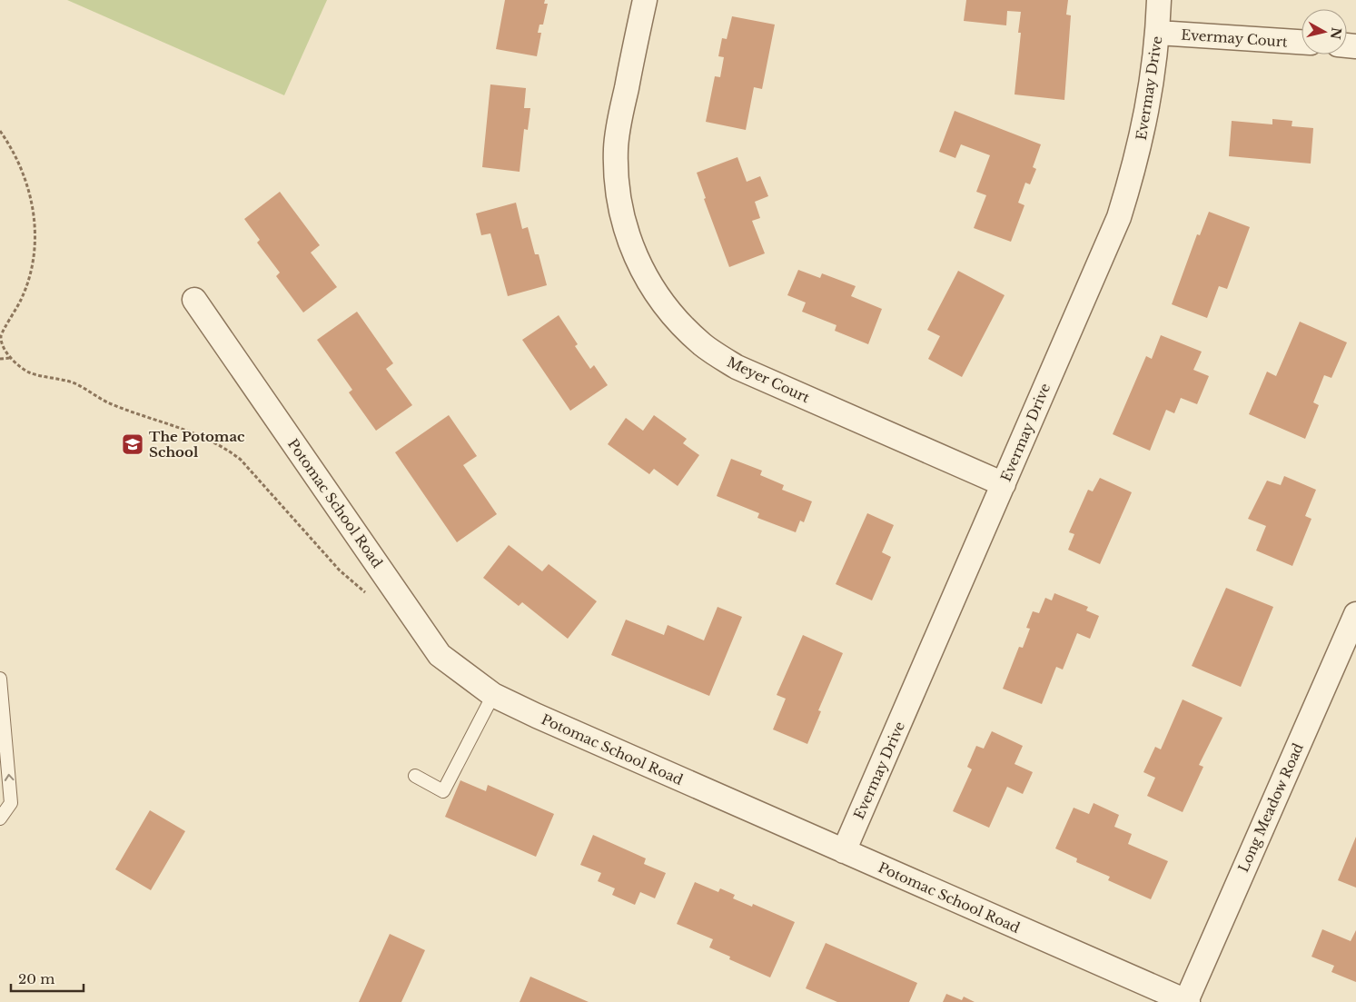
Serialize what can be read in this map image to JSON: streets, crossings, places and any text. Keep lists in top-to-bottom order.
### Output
{
  "streets": {
    "street": [
      "Evermay Court",
      "Evermay Drive",
      "Meyer Court",
      "Potomac School Road",
      "Long Meadow Road"
    ]
  },
  "crossings": [
    ["Evermay Court", "Evermay Drive"],
    ["Evermay Drive", "Meyer Court"],
    ["Evermay Drive", "Potomac School Road"],
    ["Potomac School Road", "Long Meadow Road"]
  ],
  "places": {
    "school or university": ["The Potomac School"]
  },
  "scale_bar": "20 m",
  "north": "right"
}
